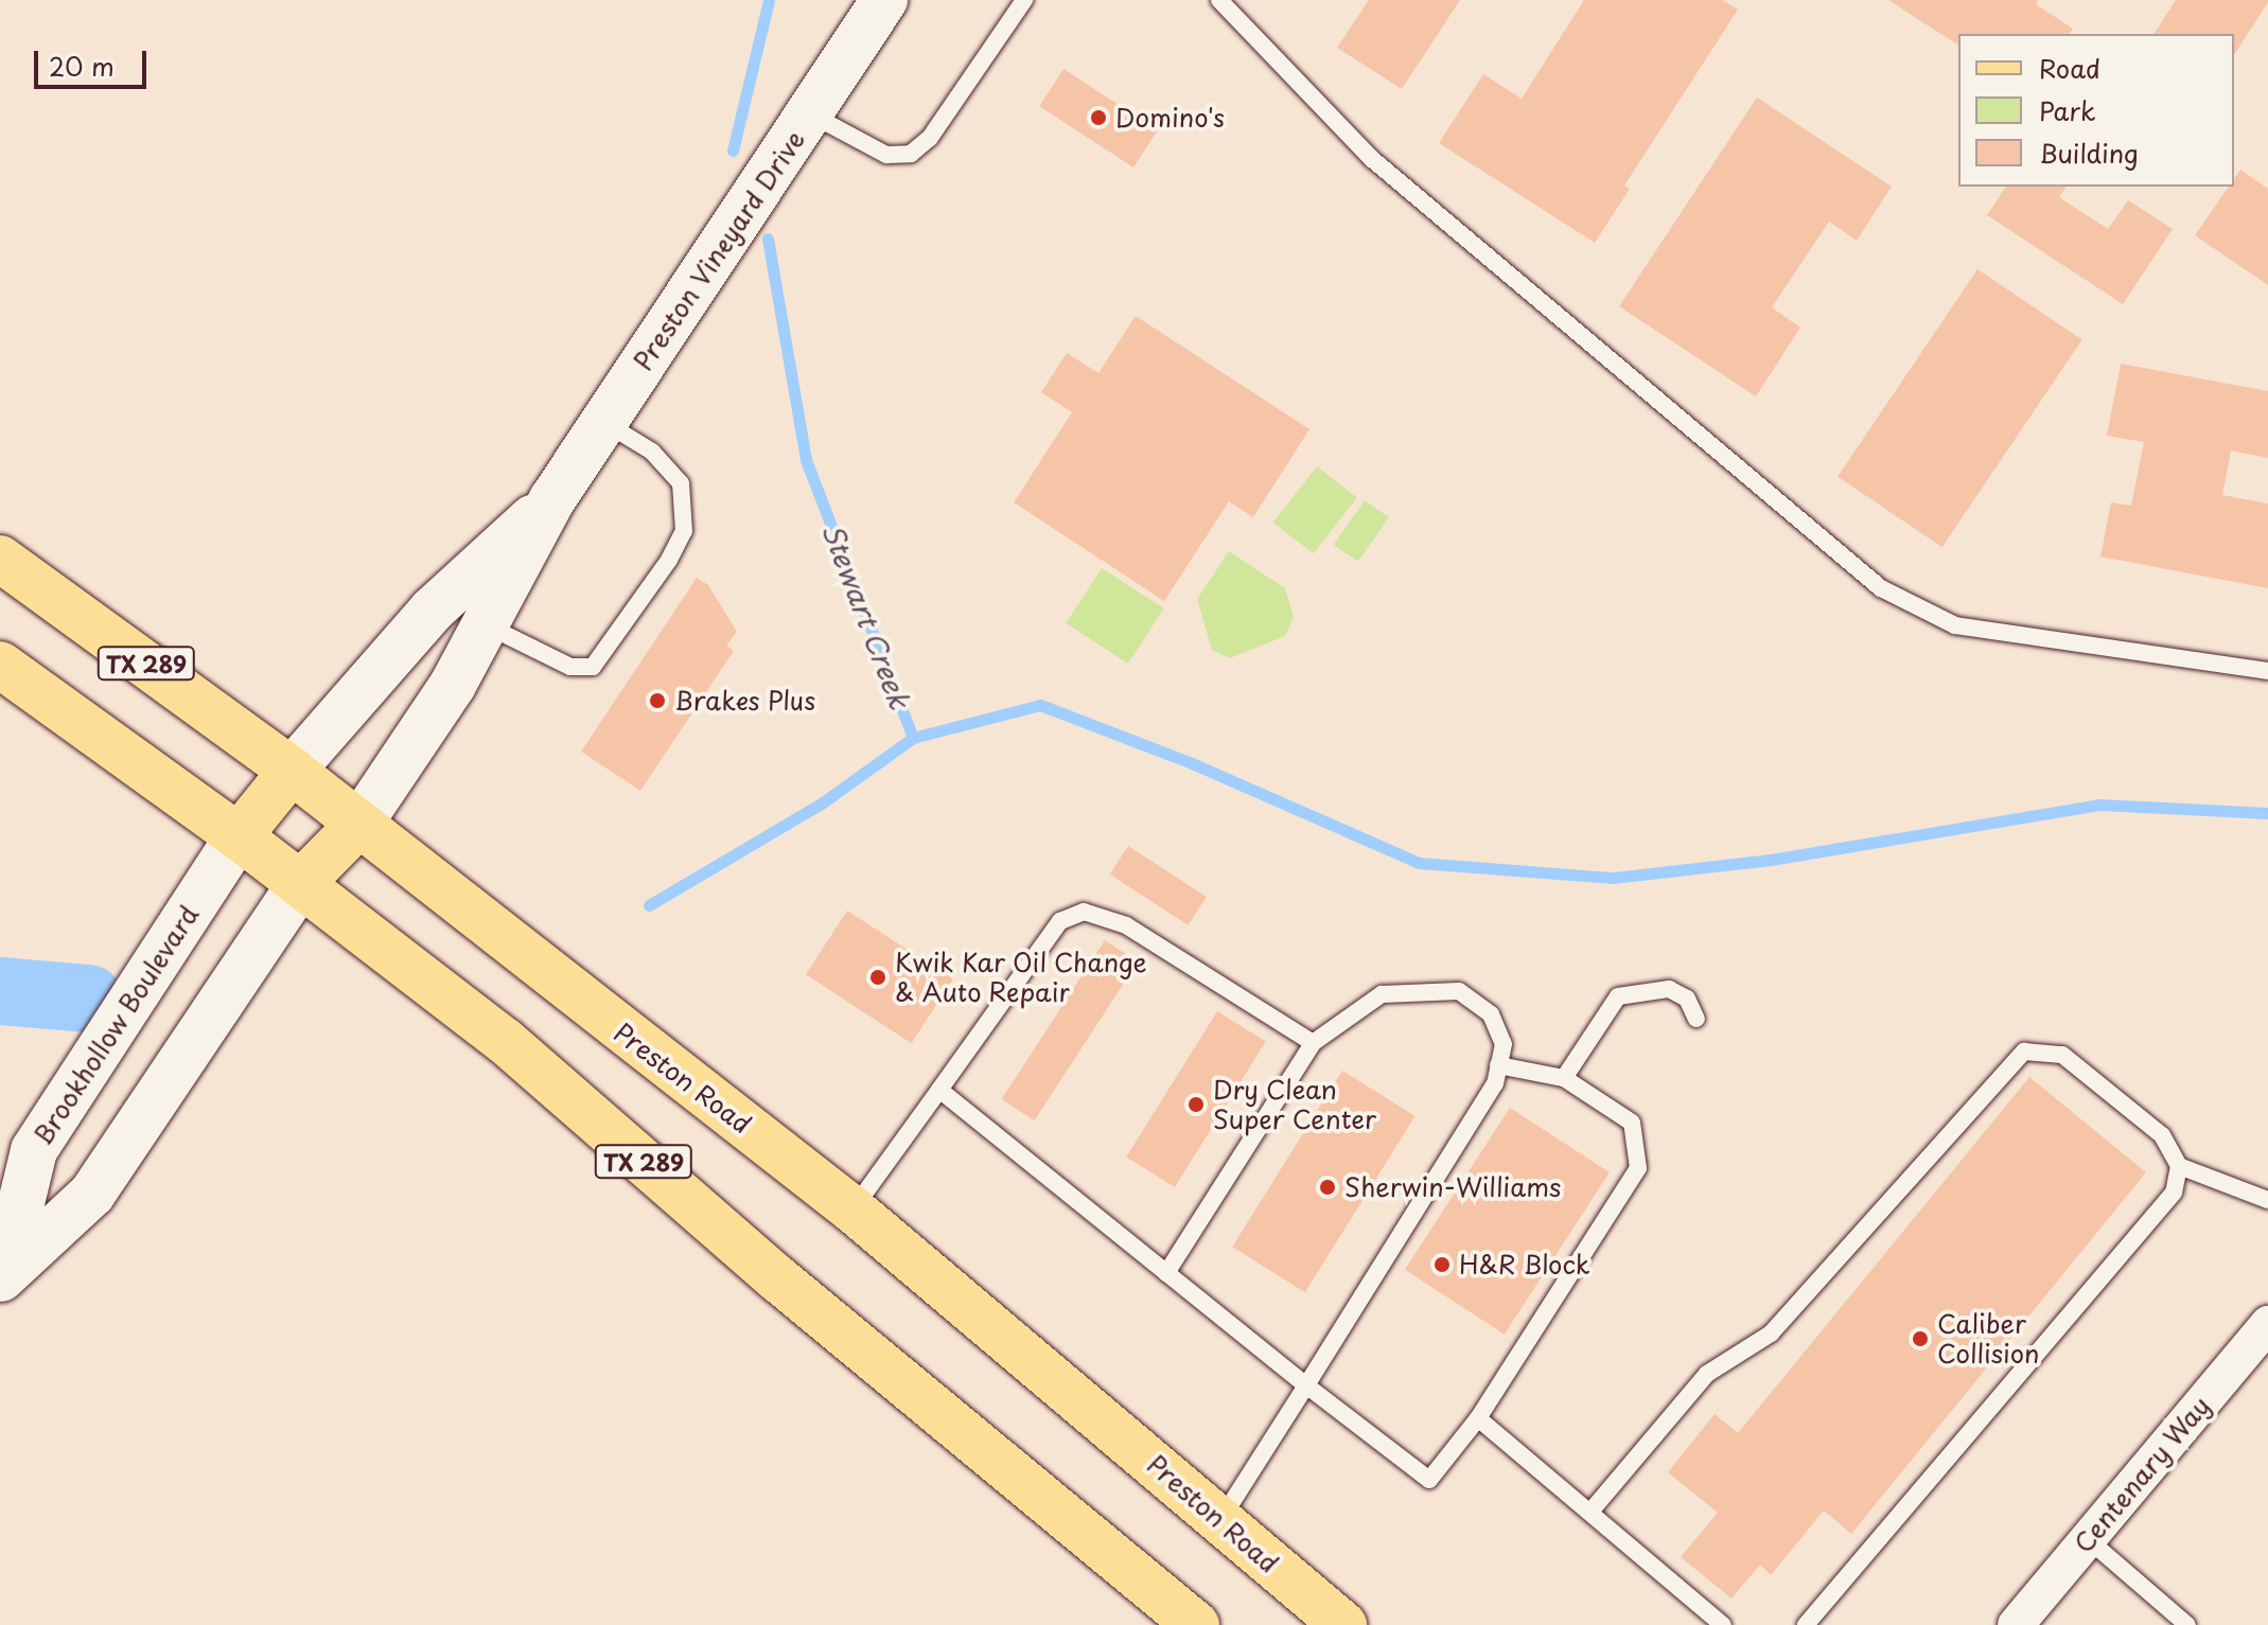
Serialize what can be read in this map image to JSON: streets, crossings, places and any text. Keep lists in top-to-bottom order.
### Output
{
  "streets": {
    "main road": ["TX 289", "Preston Road"],
    "street": ["Preston Vineyard Drive", "Brookhollow Boulevard", "Centenary Way"]
  },
  "crossings": [
    ["Preston Vineyard Drive", "Preston Road"],
    ["TX 289", "Brookhollow Boulevard"]
  ],
  "water": ["Stewart Creek"],
  "places": [
    "Domino's",
    "Brakes Plus",
    "Kwik Kar Oil Change & Auto Repair",
    "Dry Clean Super Center",
    "Sherwin-Williams",
    "H&R Block",
    "Caliber Collision"
  ],
  "legend": ["Road", "Park", "Building"],
  "scale_bar": "20 m"
}
